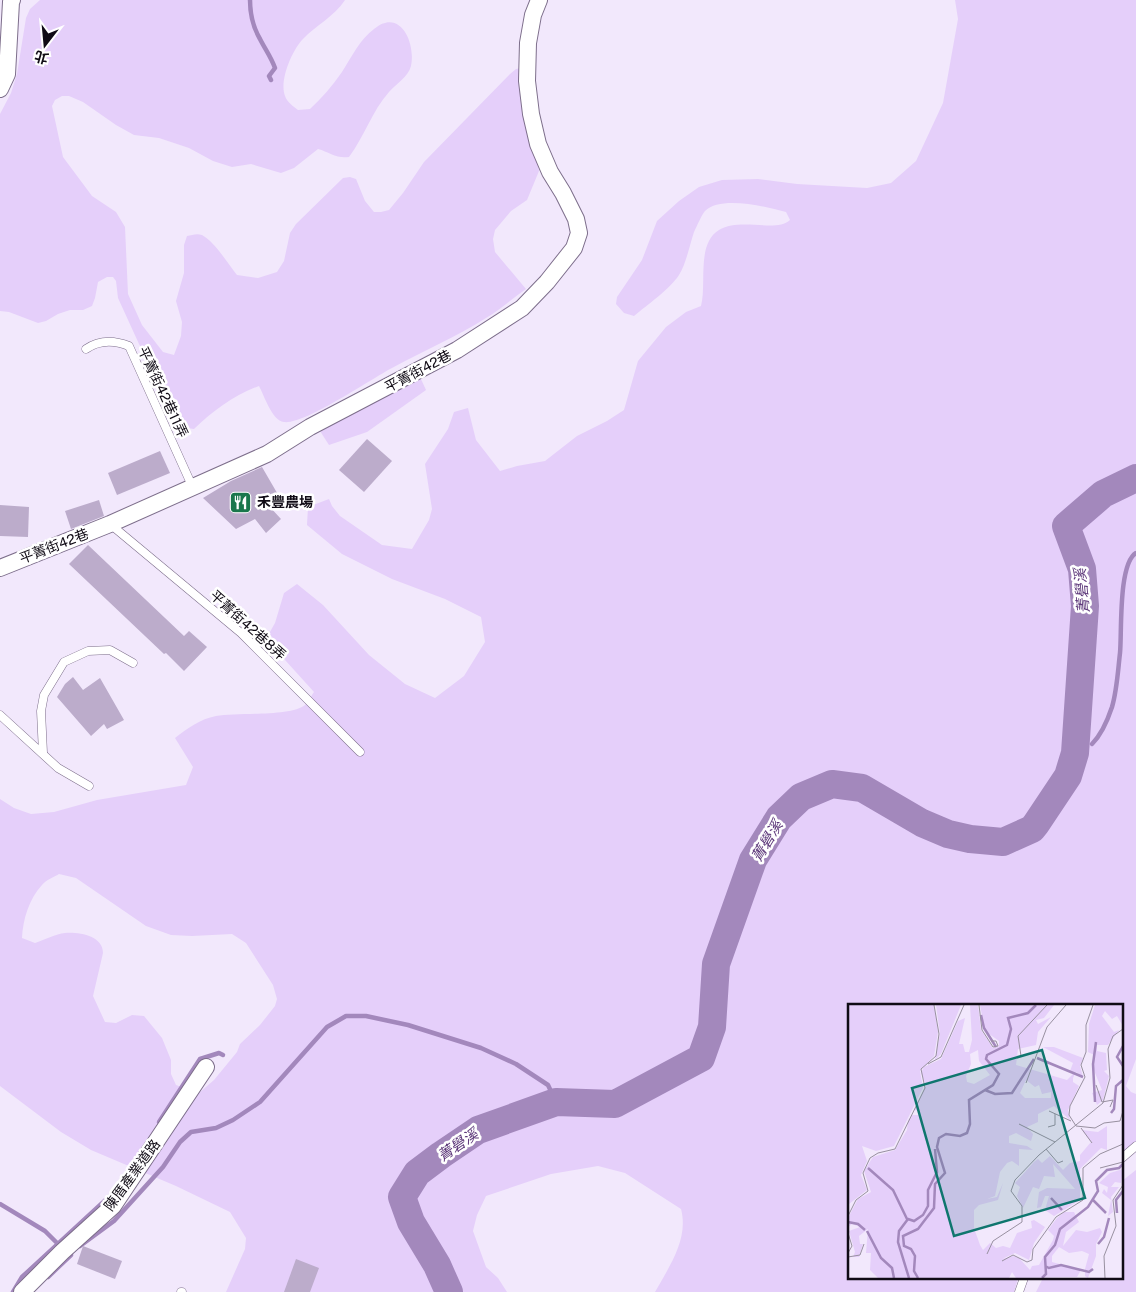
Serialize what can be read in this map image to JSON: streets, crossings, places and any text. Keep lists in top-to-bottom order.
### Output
{
  "streets": {
    "street": ["平菁街42巷", "陳厝產業道路"],
    "lane": ["平菁街42巷11弄", "平菁街42巷8弄"]
  },
  "crossings": [
    ["平菁街42巷", "平菁街42巷11弄"],
    ["平菁街42巷", "平菁街42巷8弄"]
  ],
  "water": ["菁礐溪"],
  "places": {
    "restaurant": ["禾豐農場"]
  },
  "north": "bottom"
}
